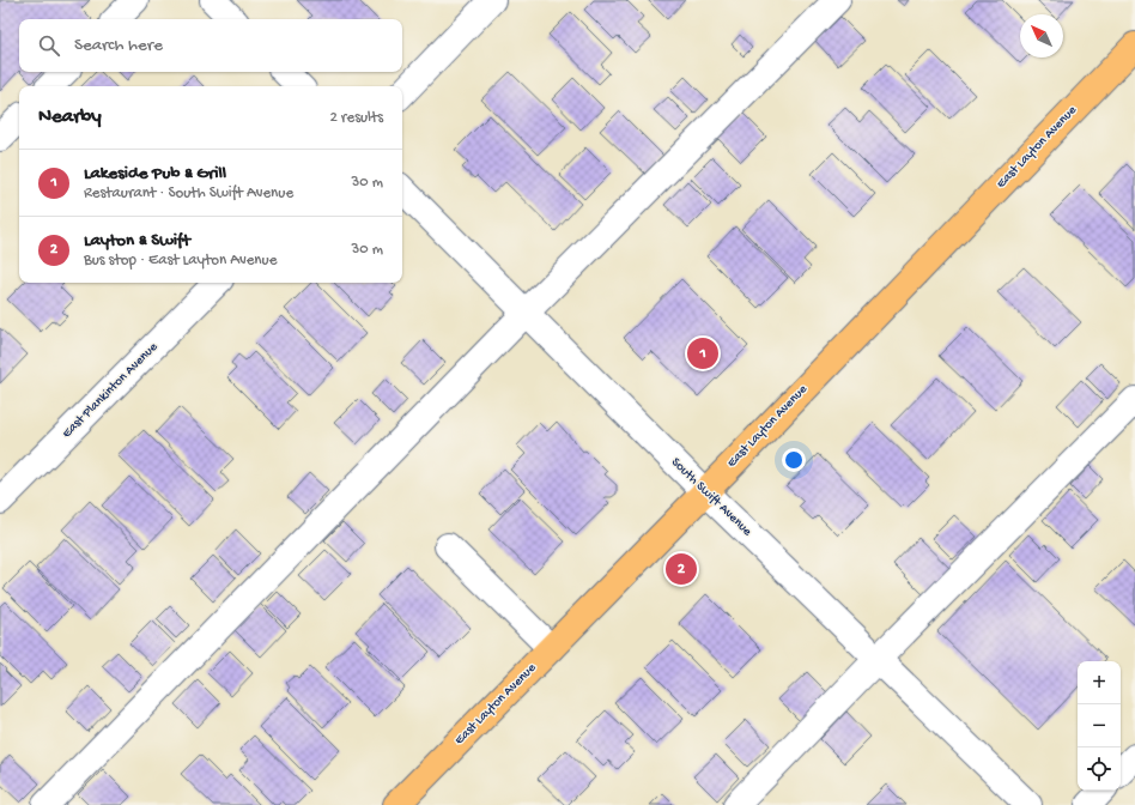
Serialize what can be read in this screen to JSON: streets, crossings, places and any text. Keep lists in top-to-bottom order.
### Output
{
  "streets": {
    "main road": ["East Layton Avenue"],
    "street": ["East Plankinton Avenue", "South Swift Avenue"]
  },
  "crossings": [
    ["East Layton Avenue", "South Swift Avenue"]
  ],
  "north": "top left",
  "page": {
    "search": "Search here",
    "heading": ["Nearby", "2 results"],
    "list": [
      {
        "mark": "1",
        "name": "Lakeside Pub & Grill",
        "note": "Restaurant · South Swift Avenue",
        "value": "30 m"
      },
      {
        "mark": "2",
        "name": "Layton & Swift",
        "note": "Bus stop · East Layton Avenue",
        "value": "30 m"
      }
    ],
    "pins": ["1", "2"],
    "map_buttons": ["+", "−"]
  }
}
